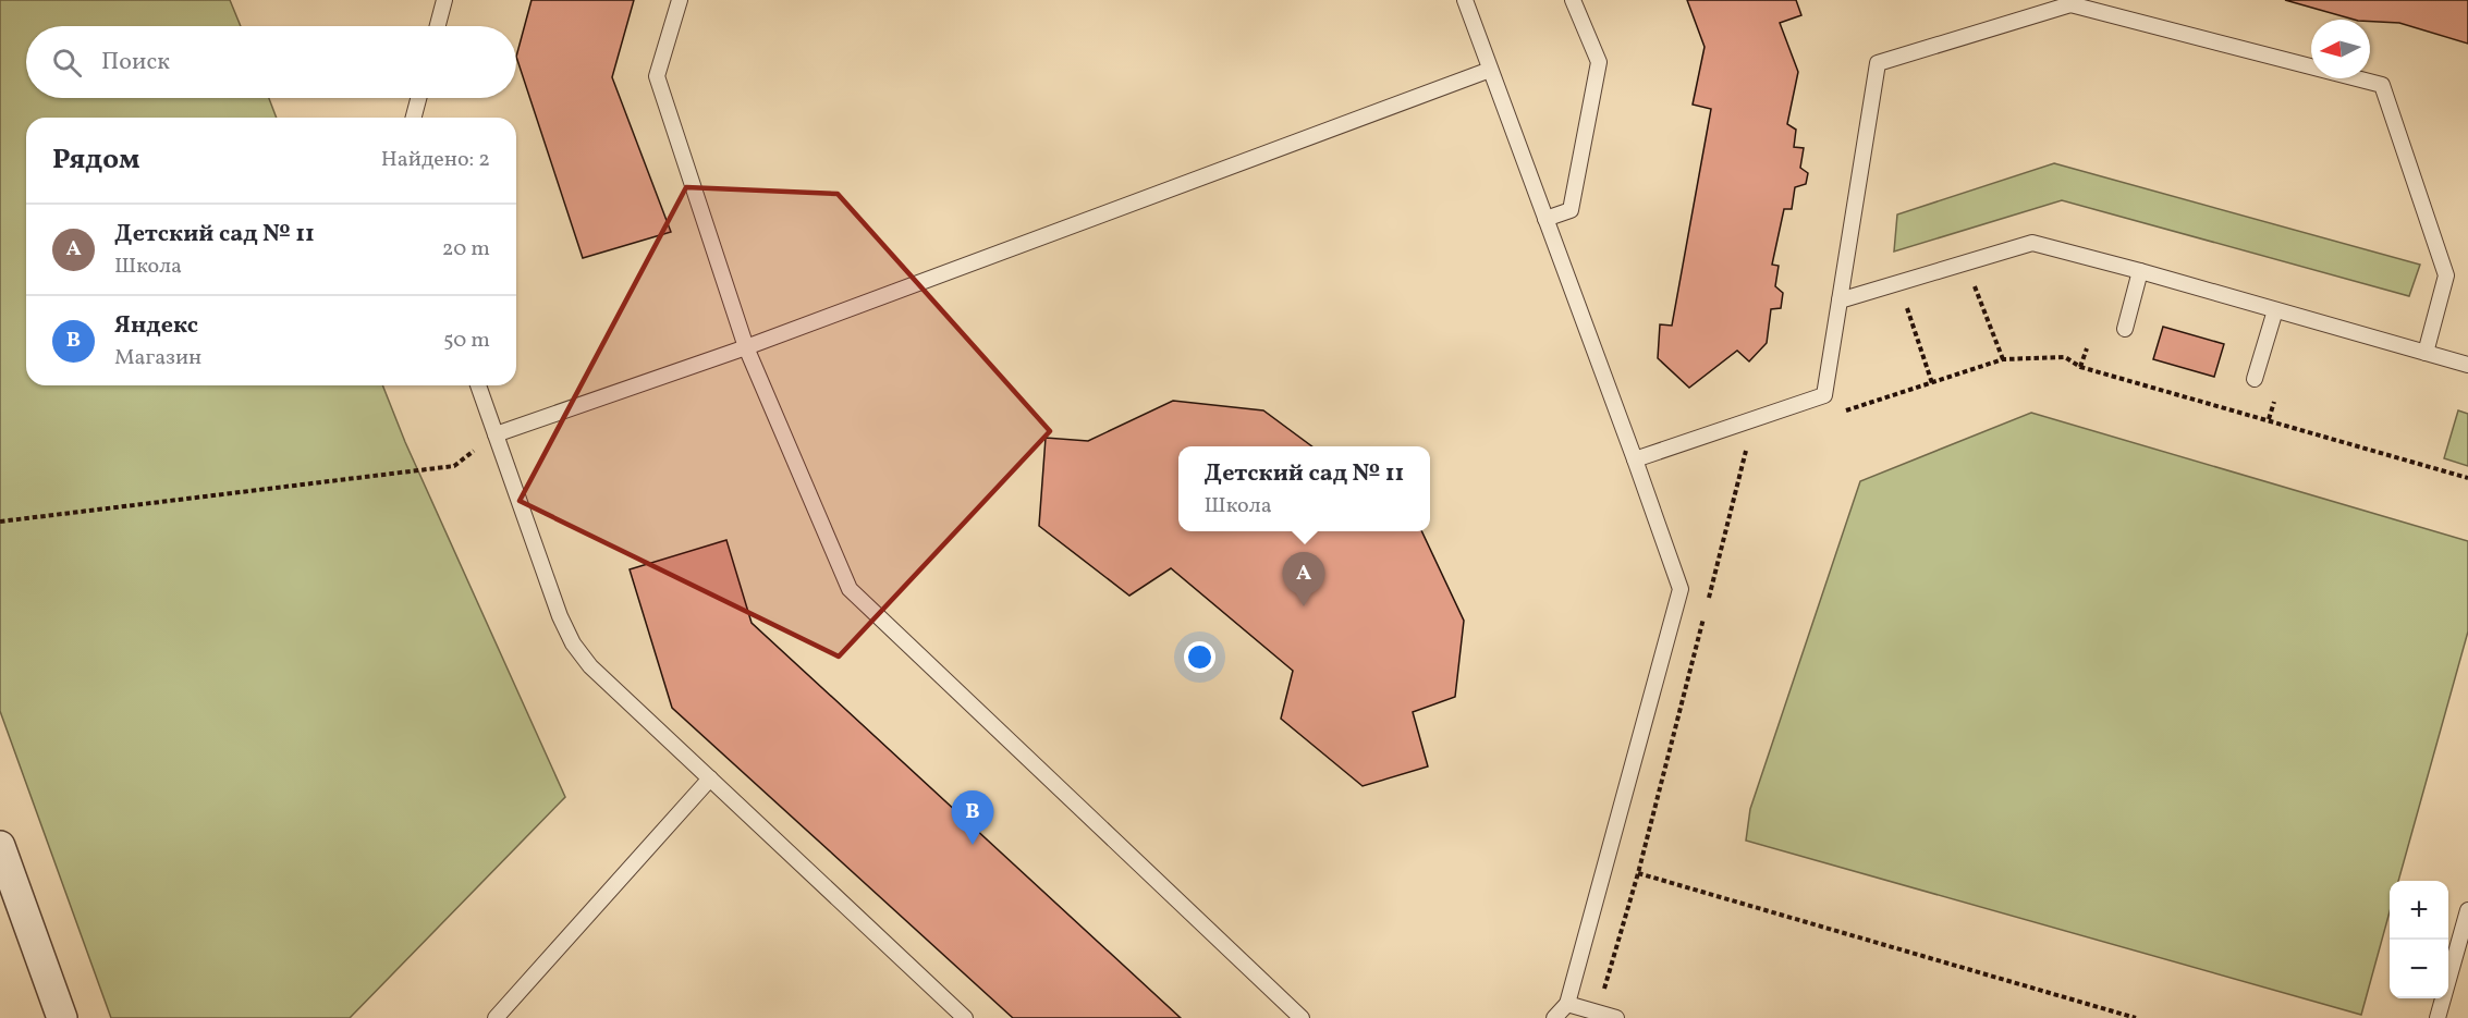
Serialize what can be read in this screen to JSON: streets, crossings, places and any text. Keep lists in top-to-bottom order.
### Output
{
  "north": "left",
  "page": {
    "search": "Поиск",
    "heading": ["Рядом", "Найдено: 2"],
    "list": [
      {
        "mark": "A",
        "name": "Детский сад № 11",
        "note": "Школа",
        "value": "20 m"
      },
      {
        "mark": "B",
        "name": "Яндекс",
        "note": "Магазин",
        "value": "50 m"
      }
    ],
    "popup": ["Детский сад № 11", "Школа"],
    "pins": ["A", "B"],
    "map_buttons": ["+", "−"]
  }
}
